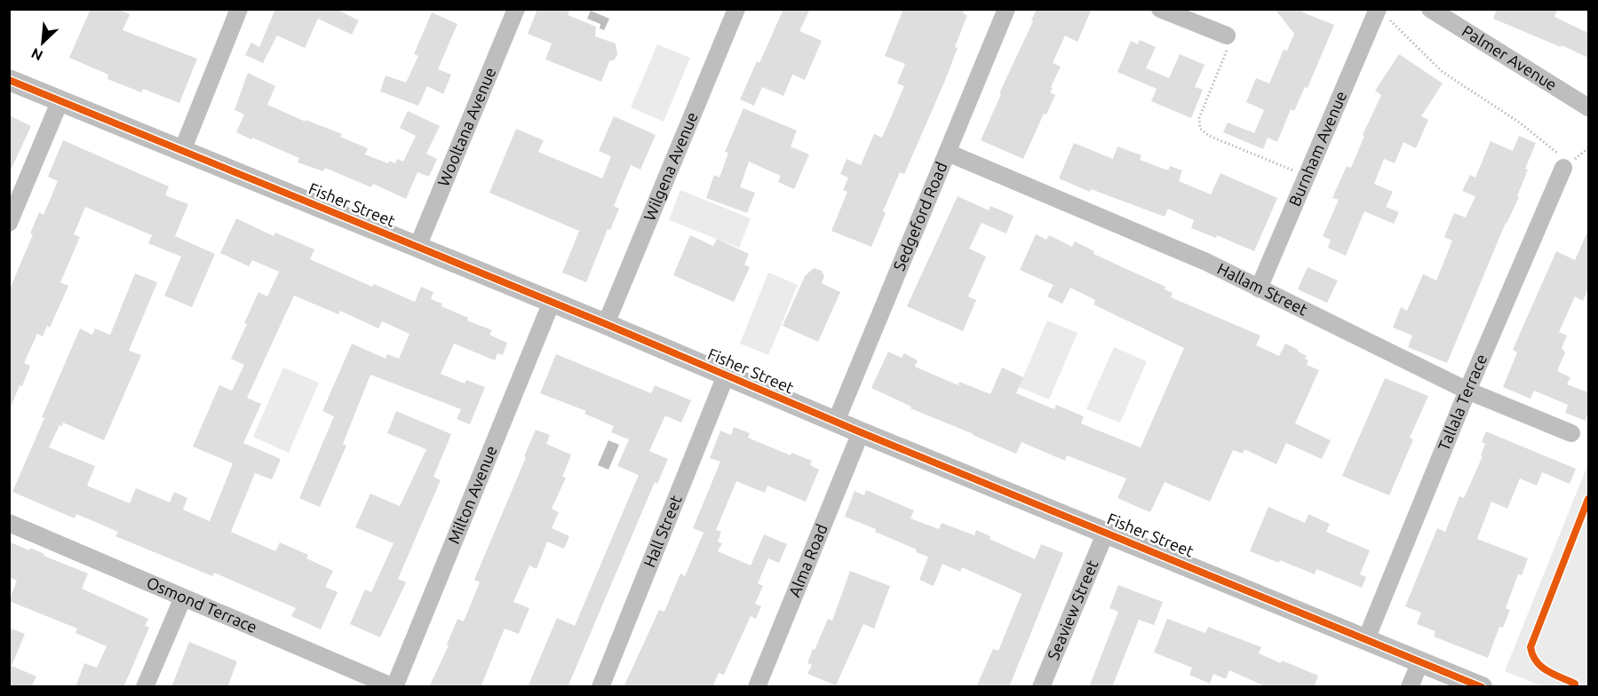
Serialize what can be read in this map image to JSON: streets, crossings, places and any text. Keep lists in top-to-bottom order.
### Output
{
  "streets": {
    "street": [
      "Palmer Avenue",
      "Wooltana Avenue",
      "Burnham Avenue",
      "Wilgena Avenue",
      "Fisher Street",
      "Sedgeford Road",
      "Hallam Street",
      "Tallala Terrace",
      "Milton Avenue",
      "Hall Street",
      "Alma Road",
      "Osmond Terrace",
      "Seaview Street"
    ]
  },
  "crossings": [
    ["Wooltana Avenue", "Fisher Street"],
    ["Burnham Avenue", "Hallam Street"],
    ["Wilgena Avenue", "Fisher Street"],
    ["Fisher Street", "Sedgeford Road"],
    ["Fisher Street", "Tallala Terrace"],
    ["Fisher Street", "Milton Avenue"],
    ["Fisher Street", "Hall Street"],
    ["Fisher Street", "Alma Road"],
    ["Fisher Street", "Seaview Street"],
    ["Sedgeford Road", "Hallam Street"],
    ["Hallam Street", "Tallala Terrace"],
    ["Milton Avenue", "Osmond Terrace"]
  ],
  "north": "bottom left"
}
